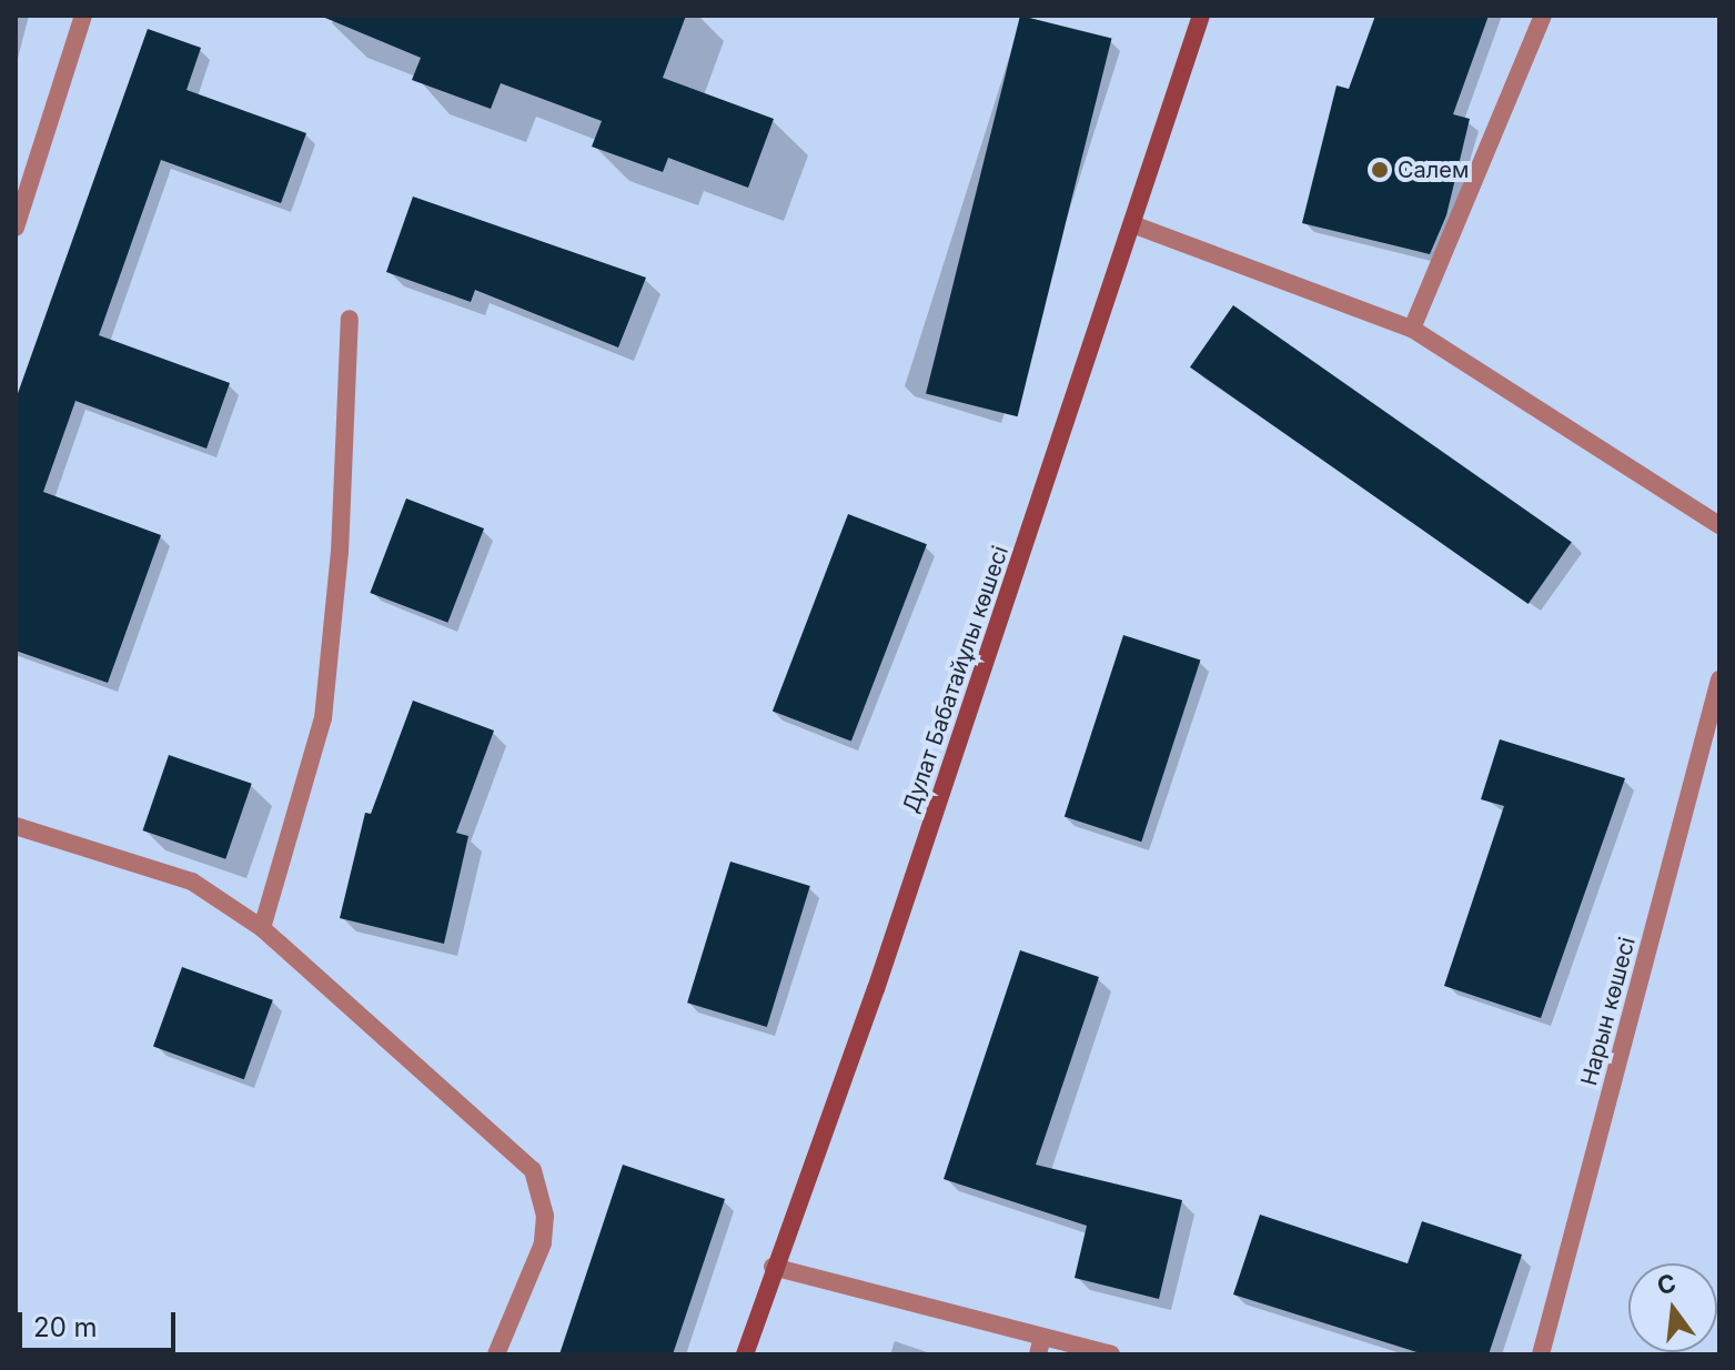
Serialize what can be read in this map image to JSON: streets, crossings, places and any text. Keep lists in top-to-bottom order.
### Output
{
  "streets": {
    "street": ["Дулат Бабатайұлы көшесі", "Нарын көшесі"]
  },
  "places": ["Салем"],
  "scale_bar": "20 m",
  "north": "top"
}
